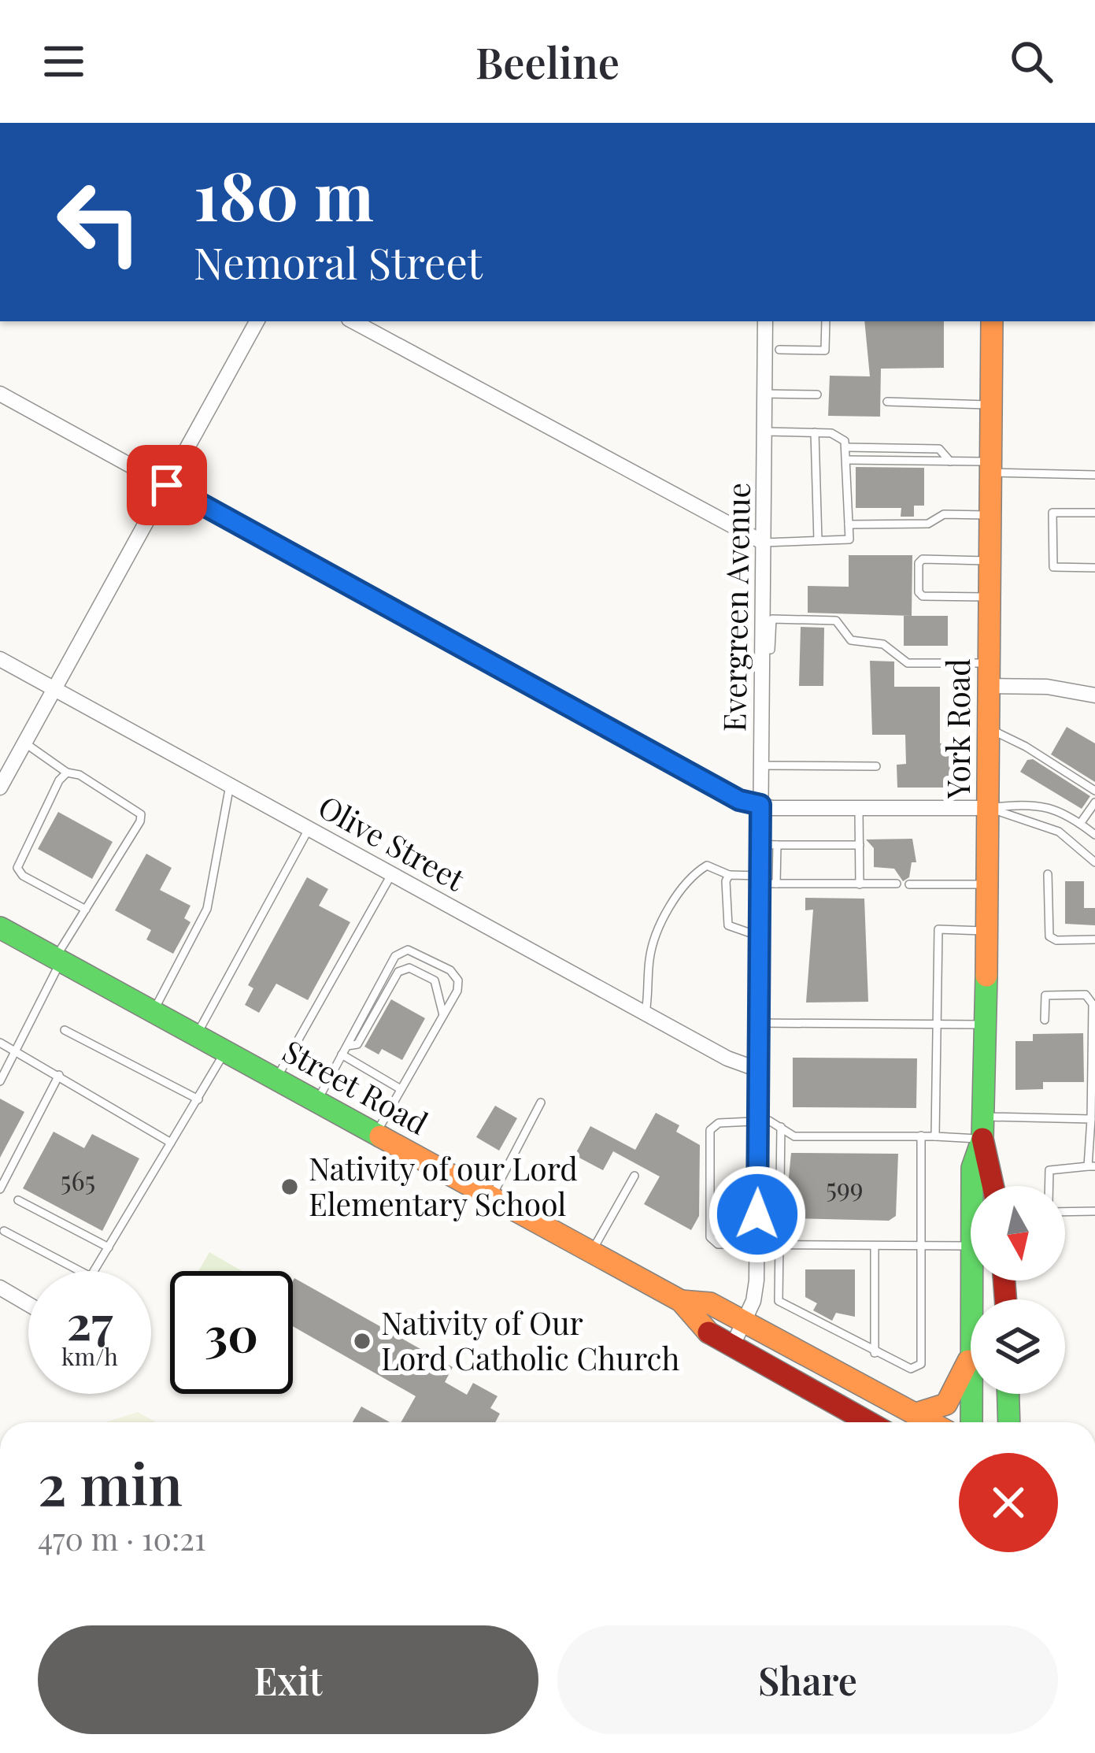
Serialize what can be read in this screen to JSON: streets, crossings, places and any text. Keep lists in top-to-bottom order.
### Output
{
  "streets": {
    "main road": ["York Road", "Street Road"],
    "street": ["Evergreen Avenue", "Olive Street"]
  },
  "crossings": [
    ["Evergreen Avenue", "Olive Street"],
    ["Evergreen Avenue", "Street Road"]
  ],
  "places": ["Nativity of our Lord Elementary School", "Nativity of Our Lord Catholic Church"],
  "house_numbers": ["565", "599"],
  "north": "bottom",
  "page": {
    "header": "Beeline",
    "turn": ["180 m", "Nemoral Street"],
    "speed": "27 km/h",
    "limit": "30",
    "heading": ["2 min", "470 m · 10:21"],
    "buttons": ["Exit", "Share"]
  }
}
